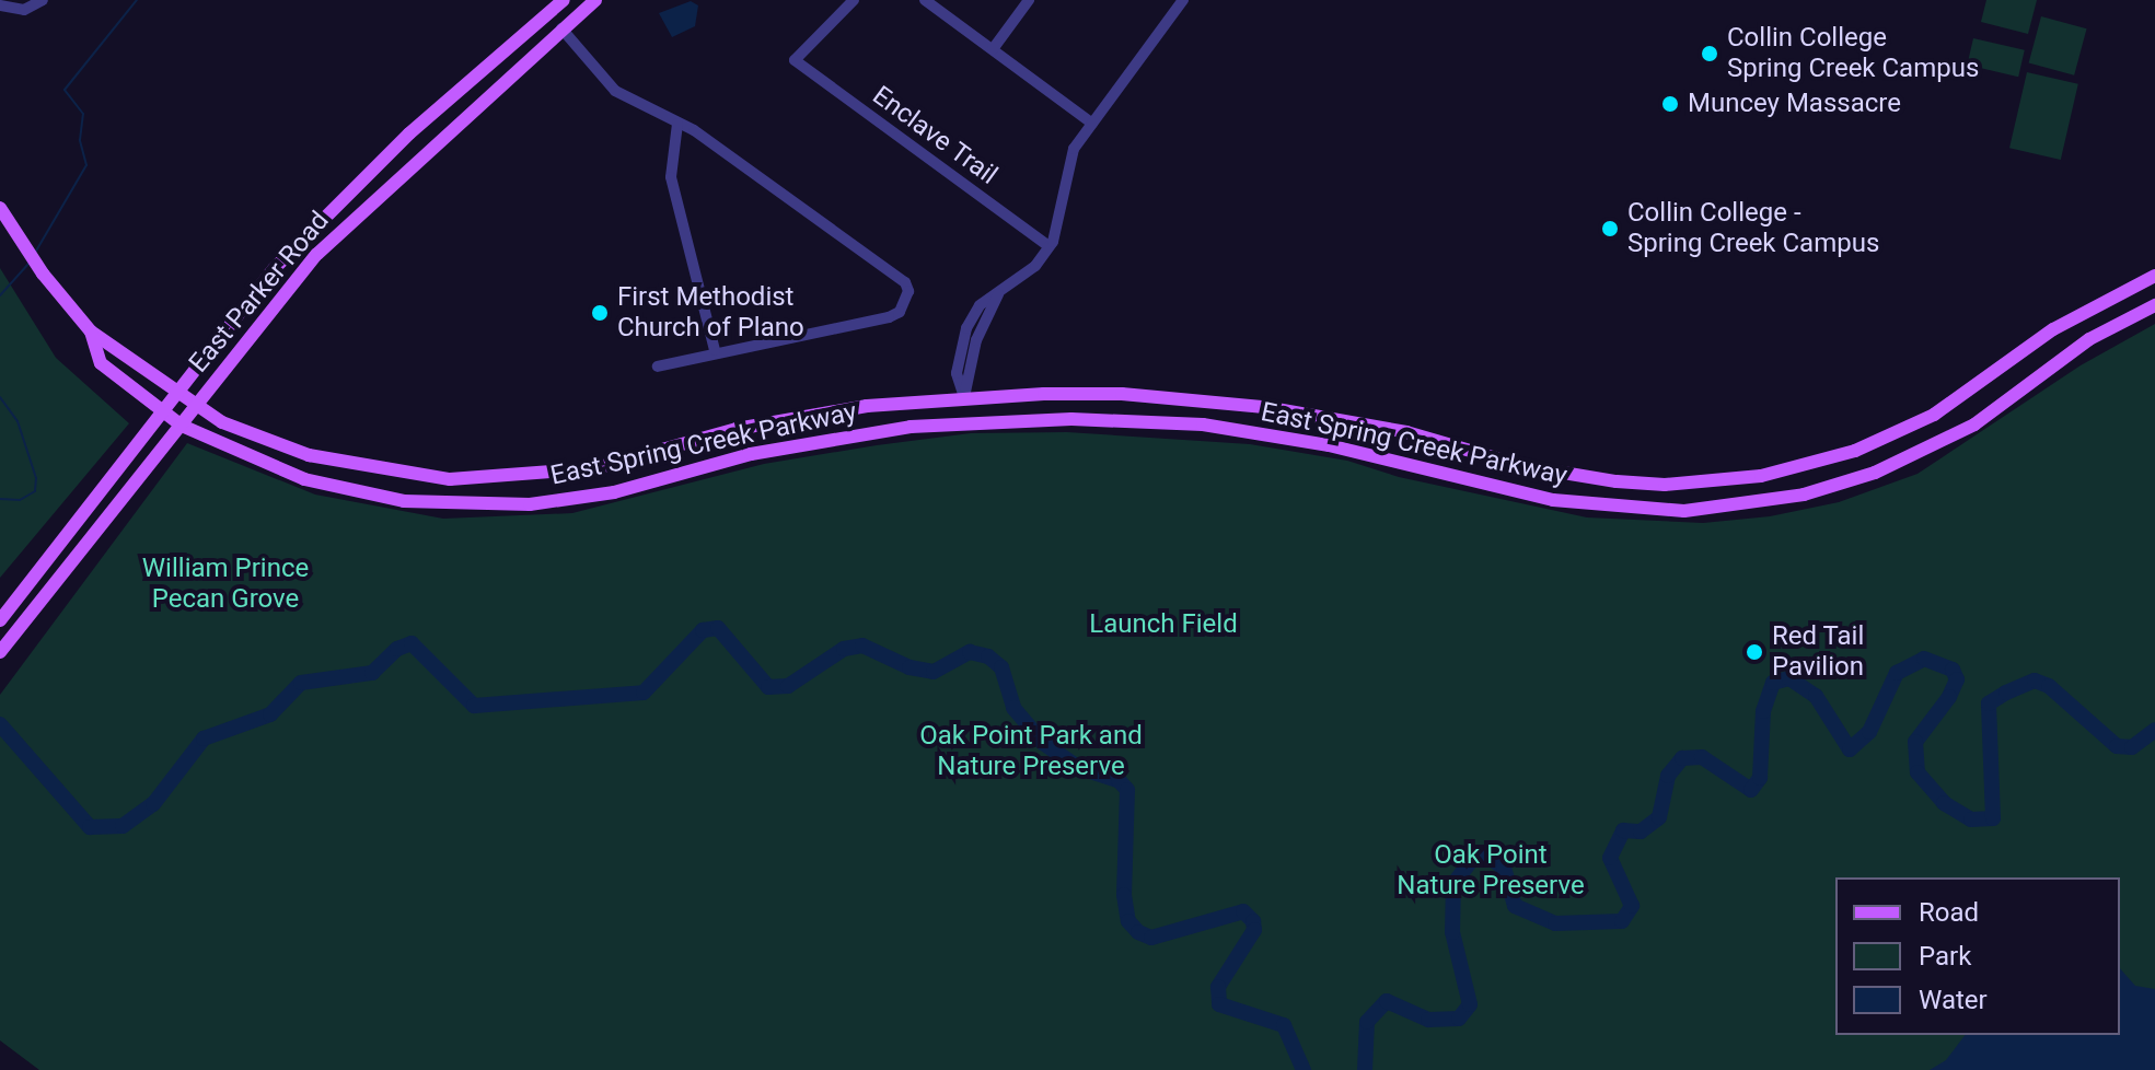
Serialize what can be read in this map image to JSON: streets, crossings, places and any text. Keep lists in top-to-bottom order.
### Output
{
  "streets": {
    "main road": ["East Parker Road", "East Spring Creek Parkway"],
    "street": ["Enclave Trail"]
  },
  "crossings": [
    ["East Parker Road", "East Spring Creek Parkway"]
  ],
  "parks": [
    "William Prince Pecan Grove",
    "Launch Field",
    "Oak Point Park and Nature Preserve",
    "Oak Point Nature Preserve"
  ],
  "places": [
    "Collin College Spring Creek Campus",
    "Muncey Massacre",
    "Collin College - Spring Creek Campus",
    "First Methodist Church of Plano",
    "Red Tail Pavilion"
  ],
  "legend": ["Road", "Park", "Water"]
}
